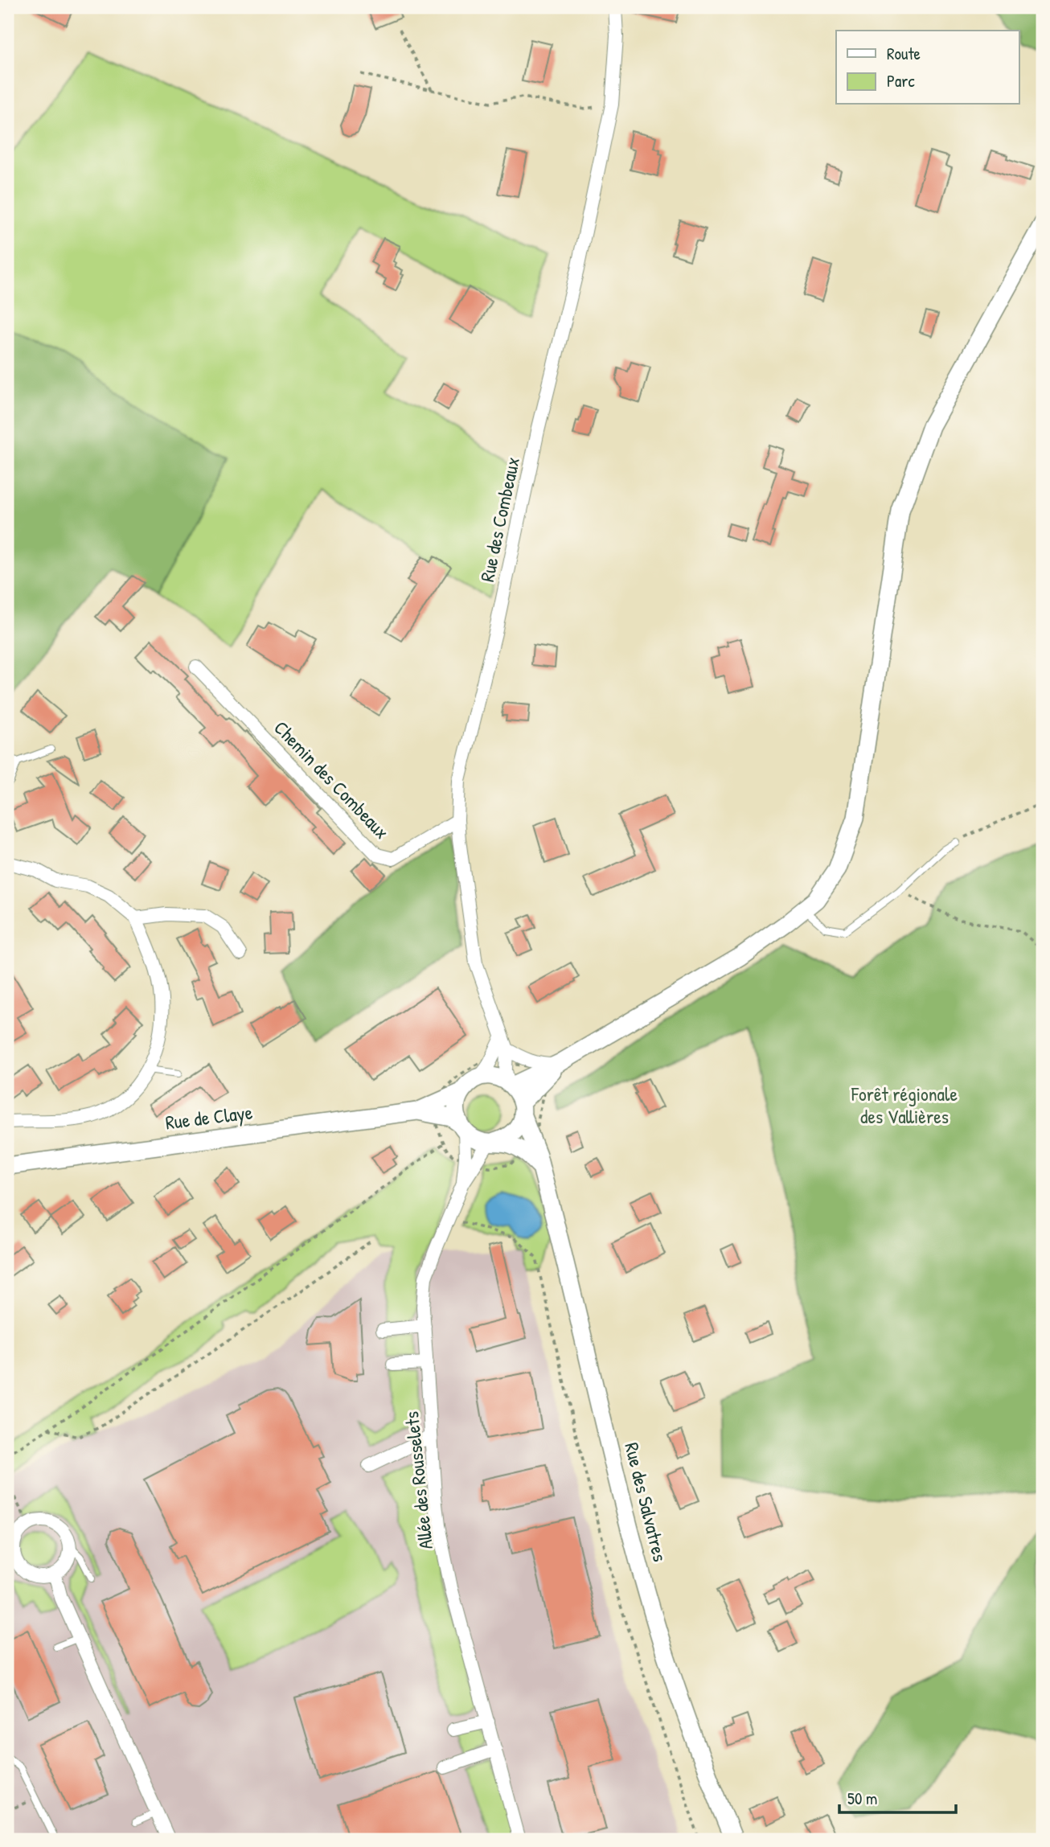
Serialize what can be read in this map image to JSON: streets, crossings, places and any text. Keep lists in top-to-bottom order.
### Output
{
  "streets": {
    "street": [
      "Rue des Combeaux",
      "Chemin des Combeaux",
      "Rue de Claye",
      "Allée des Rousselets",
      "Rue des Salvatres"
    ]
  },
  "crossings": [
    ["Rue des Combeaux", "Chemin des Combeaux"],
    ["Rue des Combeaux", "Rue de Claye"],
    ["Rue des Combeaux", "Allée des Rousselets"],
    ["Rue des Combeaux", "Rue des Salvatres"],
    ["Rue de Claye", "Allée des Rousselets"],
    ["Rue de Claye", "Rue des Salvatres"],
    ["Allée des Rousselets", "Rue des Salvatres"]
  ],
  "parks": ["Forêt régionale des Vallières"],
  "legend": ["Route", "Parc"],
  "scale_bar": "50 m"
}
